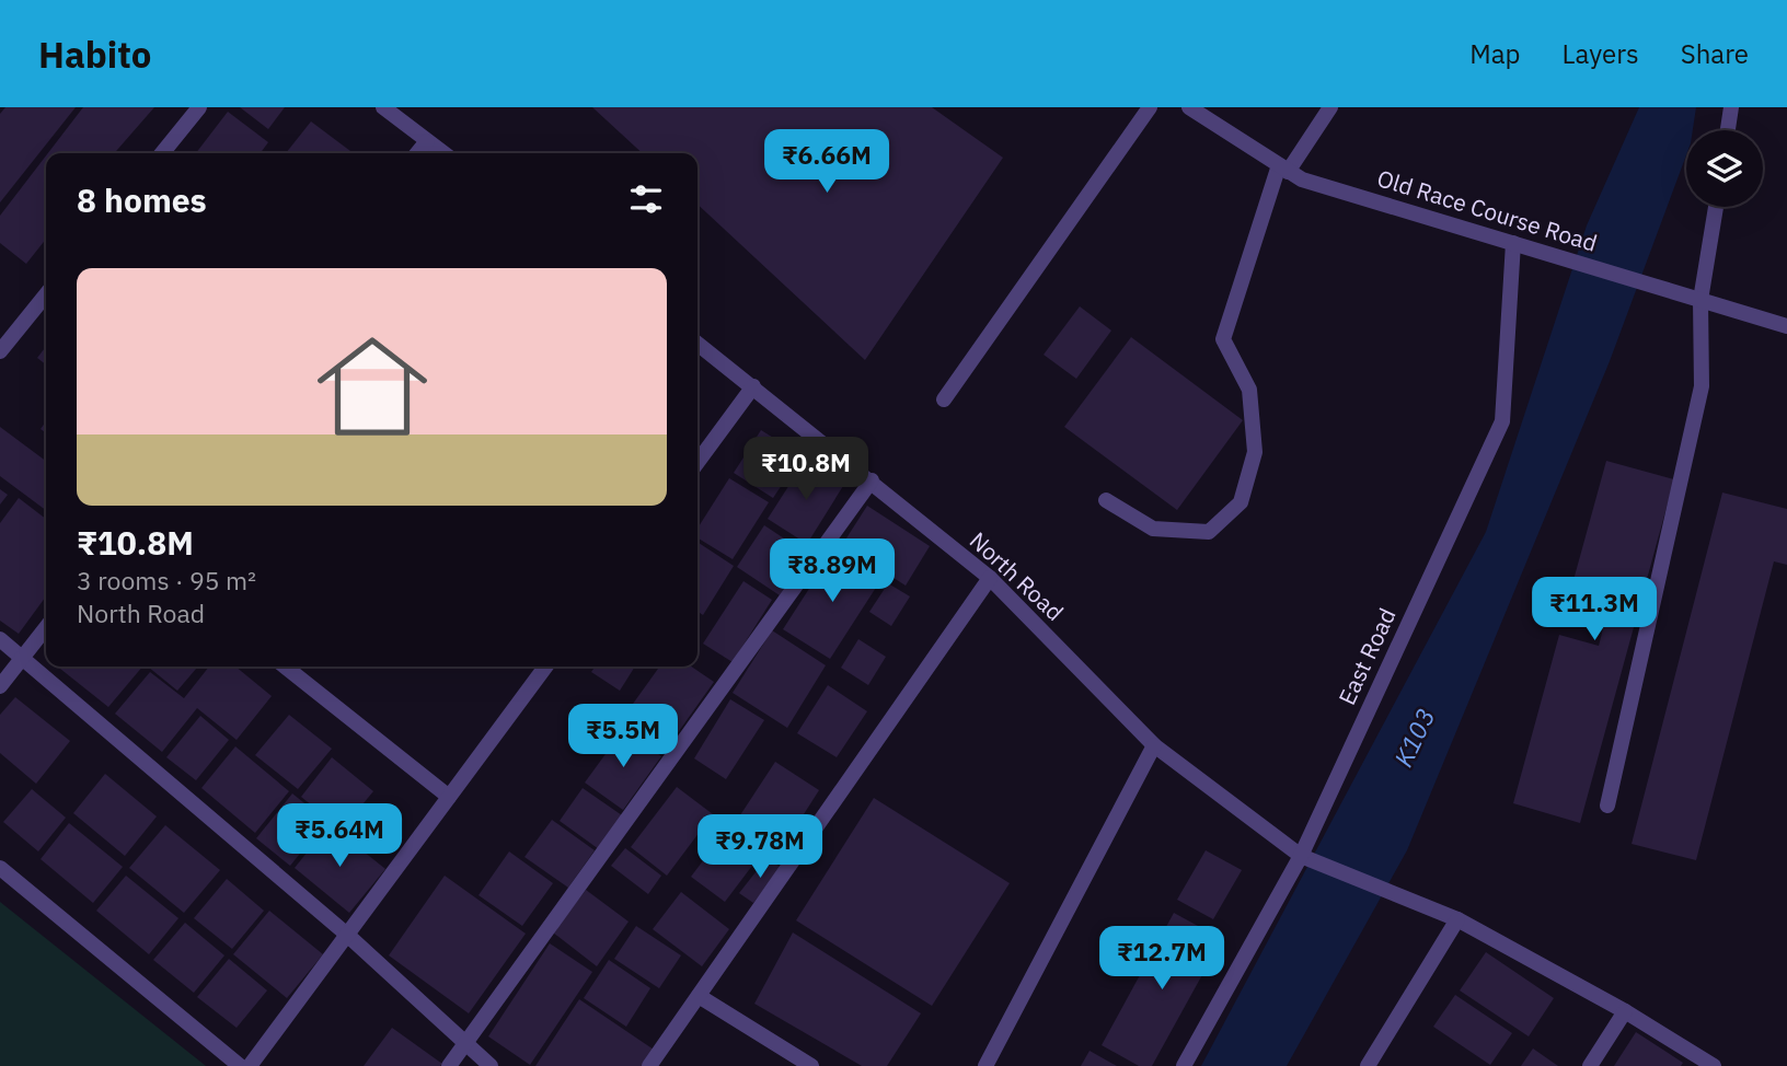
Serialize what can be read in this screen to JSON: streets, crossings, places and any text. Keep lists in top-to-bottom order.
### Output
{
  "streets": {
    "street": ["Old Race Course Road", "North Road", "East Road"]
  },
  "crossings": [
    ["Old Race Course Road", "East Road"],
    ["North Road", "East Road"]
  ],
  "water": ["K103"],
  "page": {
    "header": "Habito",
    "nav": ["Map", "Layers", "Share"],
    "price": [
      "₹6.66M",
      "₹10.8M",
      "₹8.89M",
      "₹11.3M",
      "₹5.5M",
      "₹5.64M",
      "₹9.78M",
      "₹12.7M"
    ],
    "heading": "8 homes",
    "list": [
      {
        "name": "₹10.8M",
        "note": "3 rooms · 95 m² · North Road"
      }
    ]
  }
}
